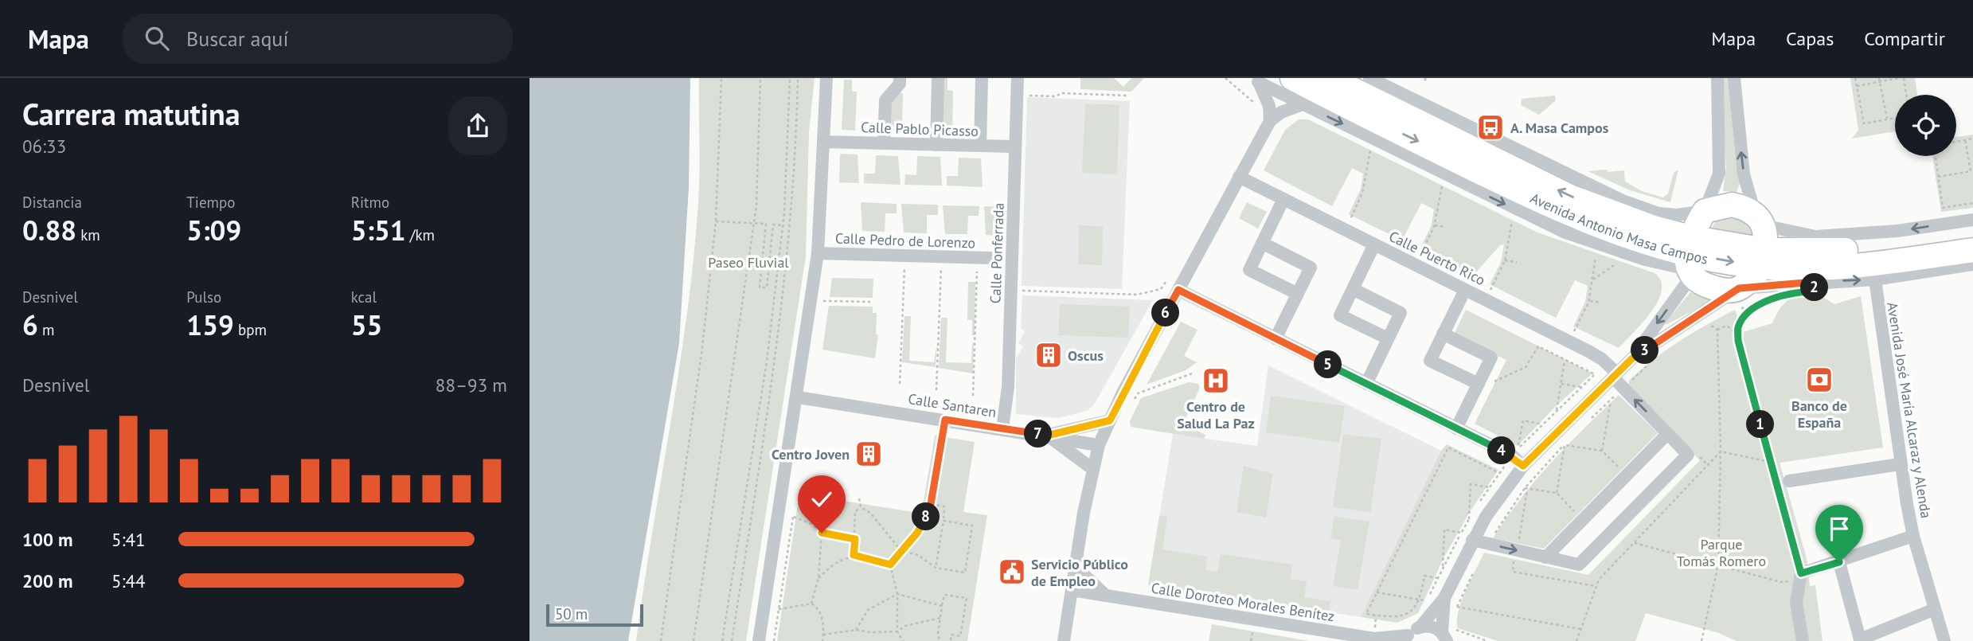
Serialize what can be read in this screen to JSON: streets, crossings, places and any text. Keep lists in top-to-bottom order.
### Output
{
  "streets": {
    "highway": ["Avenida Antonio Masa Campos"],
    "street": [
      "Calle Pablo Picasso",
      "Calle Pedro de Lorenzo",
      "Calle Ponferrada",
      "Calle Puerto Rico",
      "Calle Santaren",
      "Avenida José María Alcaraz y Alenda",
      "Calle Doroteo Morales Benítez"
    ]
  },
  "crossings": [
    ["Calle Pablo Picasso", "Calle Ponferrada"],
    ["Avenida Antonio Masa Campos", "Avenida José María Alcaraz y Alenda"],
    ["Calle Ponferrada", "Calle Santaren"]
  ],
  "parks": ["Paseo Fluvial", "Parque Tomás Romero"],
  "places": {
    "bus stop": ["A. Masa Campos"],
    "building": ["Oscus", "Centro Joven"],
    "bank": ["Banco de España"],
    "hospital": ["Centro de Salud La Paz"],
    "public building": ["Servicio Público de Empleo"]
  },
  "scale_bar": "50 m",
  "page": {
    "header": "Mapa",
    "search": "Buscar aquí",
    "nav": ["Mapa", "Capas", "Compartir"],
    "heading": ["Carrera matutina", "06:33"],
    "stats": [
      ["Distancia", "0.88 km"],
      ["Tiempo", "5:09"],
      ["Ritmo", "5:51 /km"],
      ["Desnivel", "6 m"],
      ["Pulso", "159 bpm"],
      ["kcal", "55"]
    ],
    "pins": [
      "2",
      "6",
      "3",
      "5",
      "1",
      "7",
      "4",
      "8"
    ],
    "chart": ["Desnivel", "88–93 m"],
    "list": [
      {
        "name": "100 m",
        "note": "5:41"
      },
      {
        "name": "200 m",
        "note": "5:44"
      }
    ],
    "scale": "50 m"
  }
}
